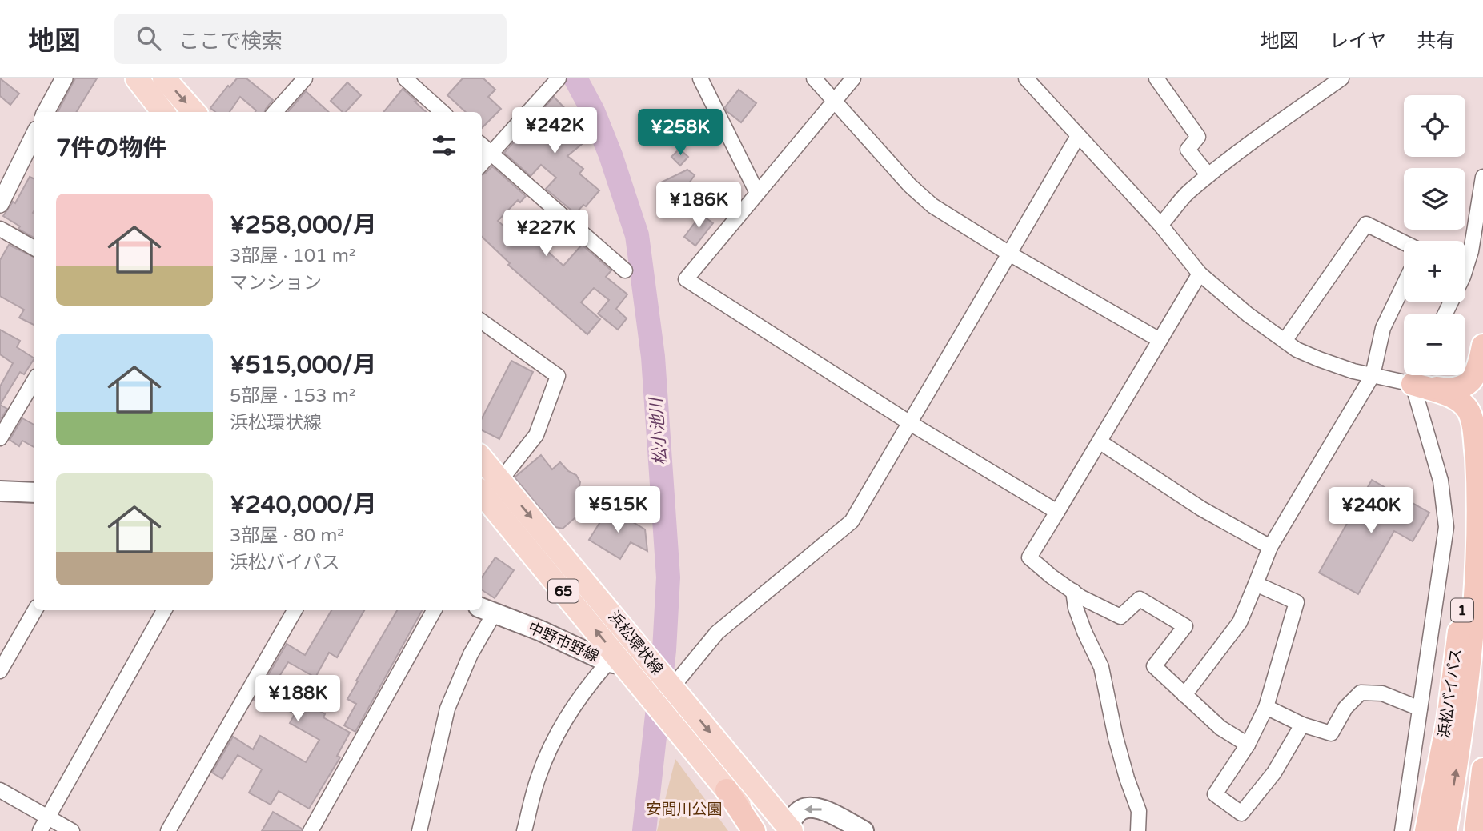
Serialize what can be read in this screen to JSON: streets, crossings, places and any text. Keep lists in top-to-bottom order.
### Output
{
  "streets": {
    "highway": ["1", "浜松バイパス"],
    "main road": ["65", "中野市野線", "浜松環状線"]
  },
  "crossings": [
    ["1", "浜松バイパス"],
    ["中野市野線", "浜松環状線"]
  ],
  "water": ["松小池川"],
  "parks": ["安間川公園"],
  "page": {
    "header": "地図",
    "search": "ここで検索",
    "nav": ["地図", "レイヤ", "共有"],
    "map_buttons": ["+", "−"],
    "price": [
      "¥242K",
      "¥258K",
      "¥186K",
      "¥227K",
      "¥515K",
      "¥240K",
      "¥188K"
    ],
    "heading": "7件の物件",
    "list": [
      {
        "name": "¥258,000/月",
        "note": "3部屋 · 101 m² · マンション"
      },
      {
        "name": "¥515,000/月",
        "note": "5部屋 · 153 m² · 浜松環状線"
      },
      {
        "name": "¥240,000/月",
        "note": "3部屋 · 80 m² · 浜松バイパス"
      }
    ]
  }
}
